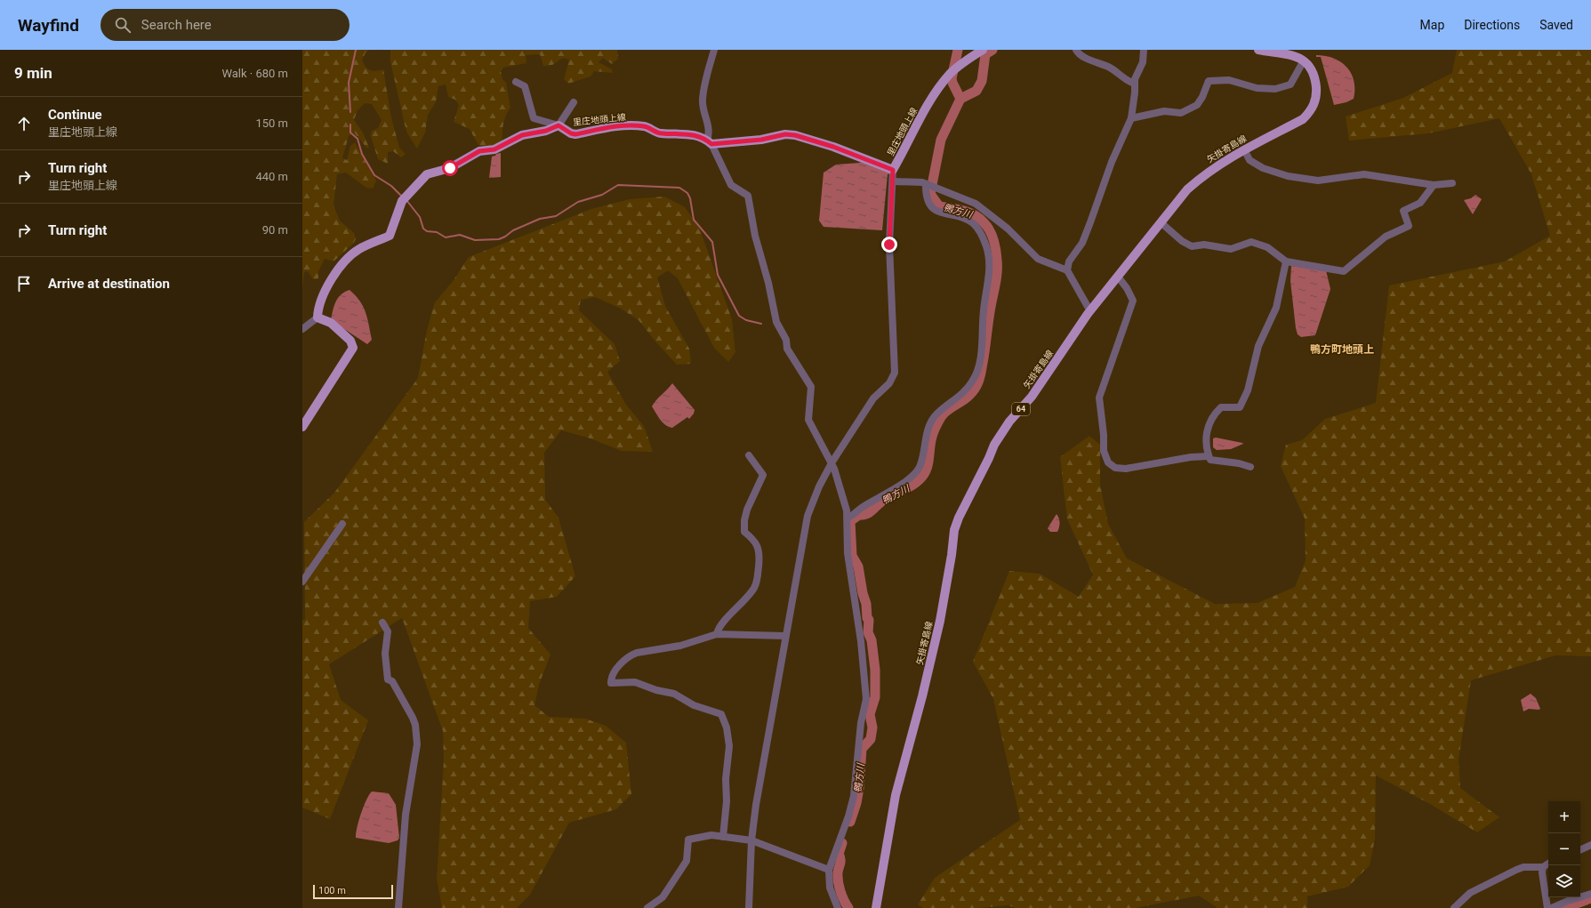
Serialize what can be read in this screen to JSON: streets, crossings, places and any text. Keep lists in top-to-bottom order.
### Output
{
  "streets": {
    "main road": ["里庄地頭上線", "矢掛寄島線", "64"]
  },
  "districts": ["鴨方町地頭上"],
  "water": ["鴨方川"],
  "scale_bar": "100 m",
  "page": {
    "header": "Wayfind",
    "search": "Search here",
    "nav": ["Map", "Directions", "Saved"],
    "heading": ["9 min", "Walk · 680 m"],
    "list": [
      ["Continue", "里庄地頭上線", "150 m"],
      ["Turn right", "里庄地頭上線", "440 m"],
      ["Turn right", "90 m"],
      "Arrive at destination"
    ],
    "map_buttons": ["+", "−"],
    "scale": "100 m"
  }
}
